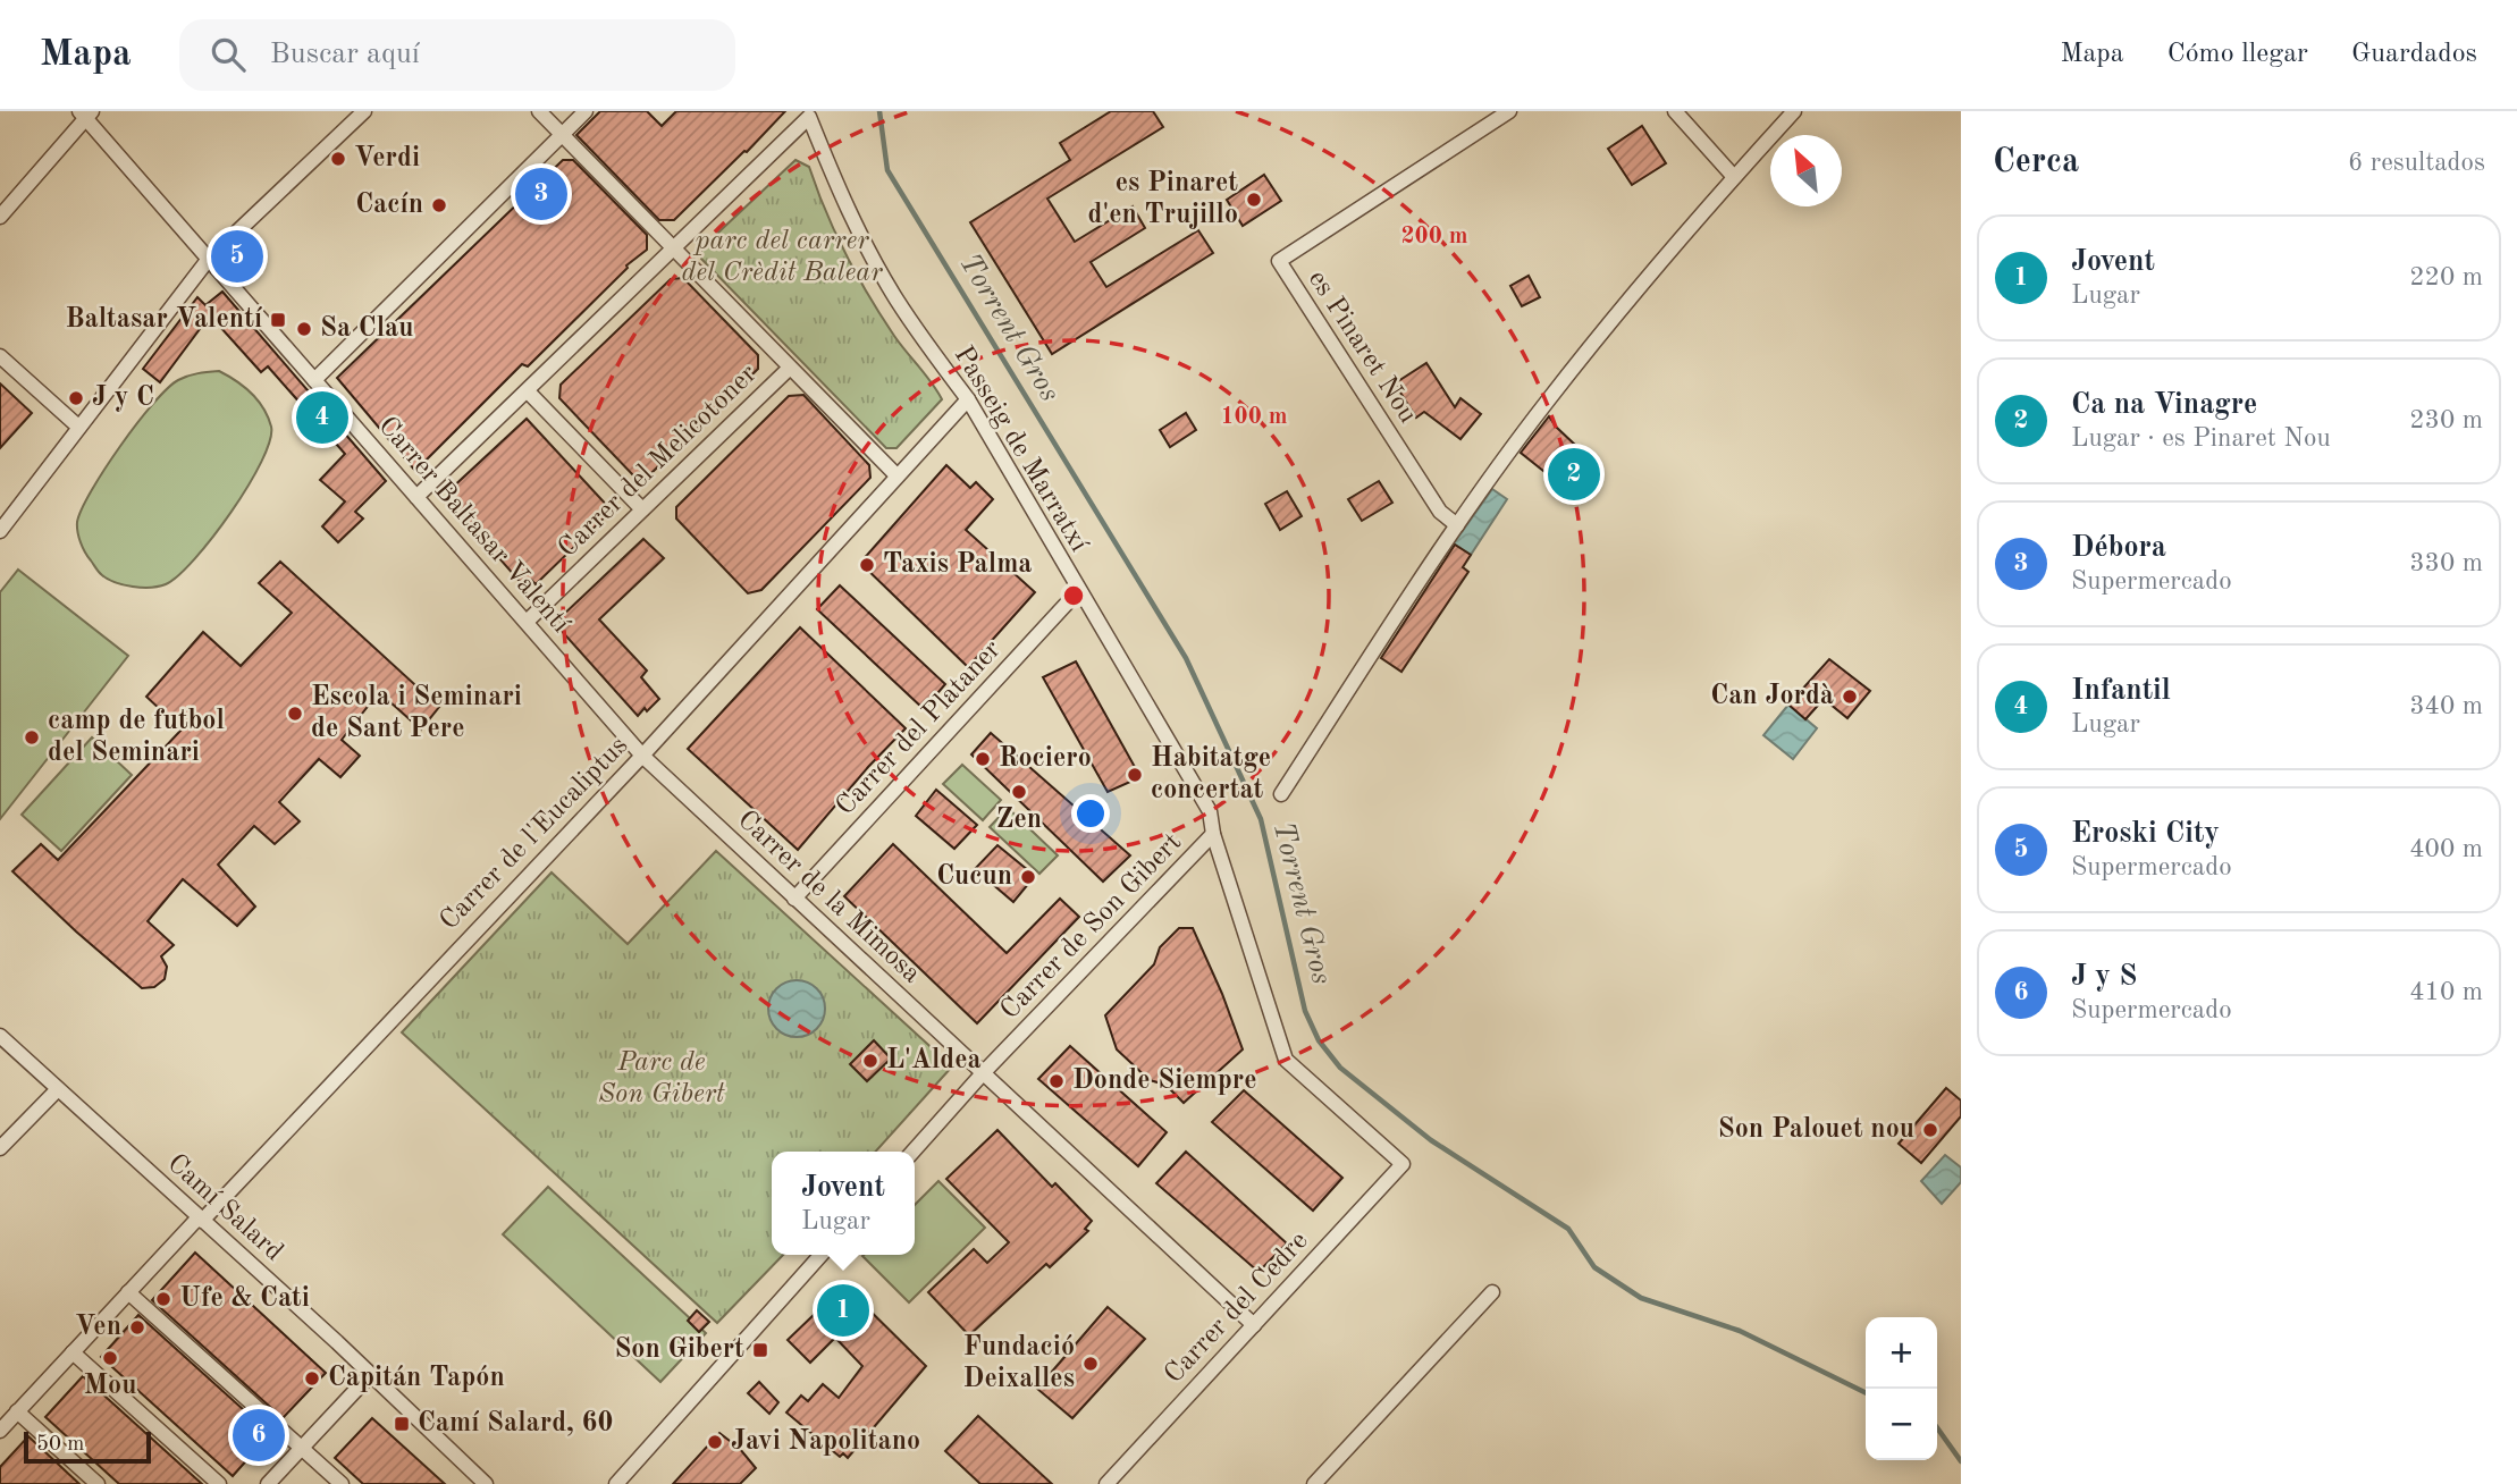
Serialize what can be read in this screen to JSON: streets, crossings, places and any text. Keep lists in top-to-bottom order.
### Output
{
  "streets": {
    "street": [
      "es Pinaret Nou",
      "Passeig de Marratxí",
      "Carrer del Melicotoner",
      "Carrer Baltasar Valentí",
      "Carrer del Plataner",
      "Carrer de l'Eucaliptus",
      "Carrer de la Mimosa",
      "Carrer de Son Gibert",
      "Camí Salard",
      "Carrer del Cedre"
    ]
  },
  "crossings": [
    ["Passeig de Marratxí", "Carrer del Plataner"],
    ["Passeig de Marratxí", "Carrer de l'Eucaliptus"],
    ["Passeig de Marratxí", "Carrer de Son Gibert"],
    ["Passeig de Marratxí", "Carrer del Cedre"],
    ["Carrer del Melicotoner", "Carrer Baltasar Valentí"],
    ["Carrer Baltasar Valentí", "Carrer de l'Eucaliptus"],
    ["Carrer Baltasar Valentí", "Carrer de la Mimosa"],
    ["Carrer del Plataner", "Carrer de la Mimosa"],
    ["Carrer de l'Eucaliptus", "Carrer de la Mimosa"],
    ["Carrer de l'Eucaliptus", "Camí Salard"],
    ["Carrer de la Mimosa", "Carrer de Son Gibert"],
    ["Carrer de la Mimosa", "Carrer del Cedre"]
  ],
  "water": ["Torrent Gros"],
  "parks": ["parc del carrer del Crèdit Balear", "Parc de Son Gibert"],
  "places": {
    "other": [
      "Verdi",
      "es Pinaret d'en Trujillo",
      "Cacín",
      "Sa Clau",
      "J y C",
      "Taxis Palma",
      "Can Jordà",
      "Escola i Seminari de Sant Pere",
      "camp de futbol del Seminari",
      "Rociero",
      "Habitatge concertat",
      "Zen",
      "Cucun",
      "L'Aldea",
      "Donde Siempre",
      "Son Palouet nou",
      "Ufe & Cati",
      "Ven",
      "Mou",
      "Fundació Deixalles",
      "Capitán Tapón",
      "Javi Napolitano"
    ],
    "transit": ["Baltasar Valentí", "Son Gibert", "Camí Salard, 60"]
  },
  "scale_bar": "50 m",
  "north": "top left",
  "page": {
    "header": "Mapa",
    "search": "Buscar aquí",
    "nav": ["Mapa", "Cómo llegar", "Guardados"],
    "heading": ["Cerca", "6 resultados"],
    "pins": [
      "3",
      "5",
      "4",
      "2",
      "1",
      "6"
    ],
    "list": [
      {
        "mark": "1",
        "name": "Jovent",
        "note": "Lugar",
        "value": "220 m"
      },
      {
        "mark": "2",
        "name": "Ca na Vinagre",
        "note": "Lugar · es Pinaret Nou",
        "value": "230 m"
      },
      {
        "mark": "3",
        "name": "Débora",
        "note": "Supermercado",
        "value": "330 m"
      },
      {
        "mark": "4",
        "name": "Infantil",
        "note": "Lugar",
        "value": "340 m"
      },
      {
        "mark": "5",
        "name": "Eroski City",
        "note": "Supermercado",
        "value": "400 m"
      },
      {
        "mark": "6",
        "name": "J y S",
        "note": "Supermercado",
        "value": "410 m"
      }
    ],
    "popup": ["Jovent", "Lugar"],
    "map_buttons": ["+", "−"],
    "scale": "50 m"
  },
  "rings": ["200 m", "100 m"]
}
